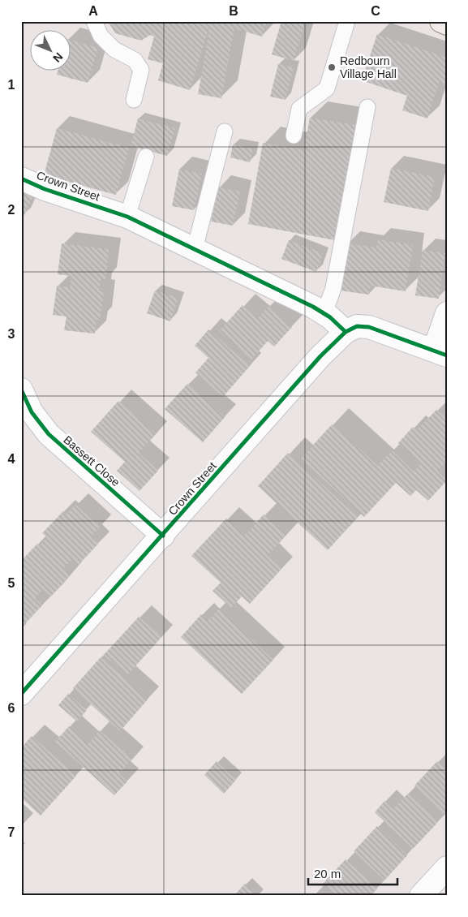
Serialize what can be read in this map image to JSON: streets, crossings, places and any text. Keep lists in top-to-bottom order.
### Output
{
  "streets": {
    "street": ["Crown Street", "Bassett Close"]
  },
  "crossings": [
    ["Crown Street", "Bassett Close"]
  ],
  "places": ["Redbourn Village Hall"],
  "scale_bar": "20 m",
  "north": "bottom right",
  "grid": {
    "columns": ["A", "B", "C"],
    "rows": [
      "1",
      "2",
      "3",
      "4",
      "5",
      "6",
      "7"
    ]
  }
}
